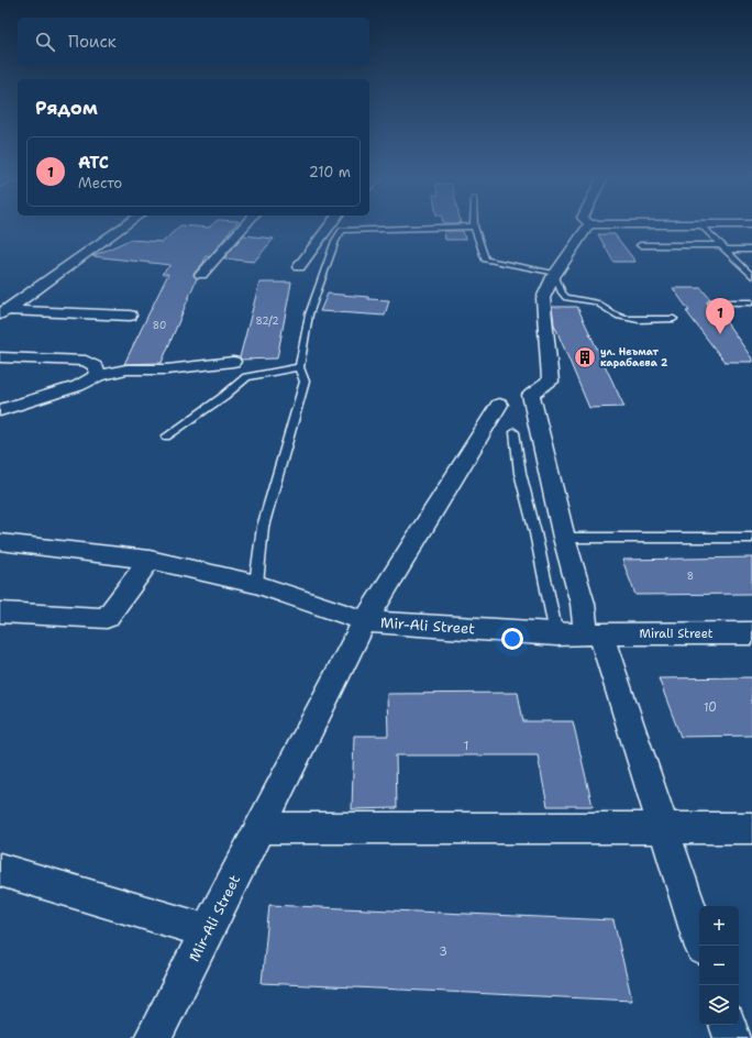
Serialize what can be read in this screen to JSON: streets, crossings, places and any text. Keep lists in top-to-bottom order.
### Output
{
  "streets": {
    "street": ["Mir-Ali Street", "Mirali Street"]
  },
  "crossings": [
    ["Mir-Ali Street", "Mirali Street"]
  ],
  "places": {
    "building": ["ул. Неъмат карабаева 2"]
  },
  "house_numbers": [
    "82/2",
    "80",
    "8",
    "10",
    "1",
    "3"
  ],
  "page": {
    "search": "Поиск",
    "heading": "Рядом",
    "list": [
      {
        "mark": "1",
        "name": "АТС",
        "note": "Место",
        "value": "210 m"
      }
    ],
    "pins": "1",
    "map_buttons": ["+", "−"]
  }
}
